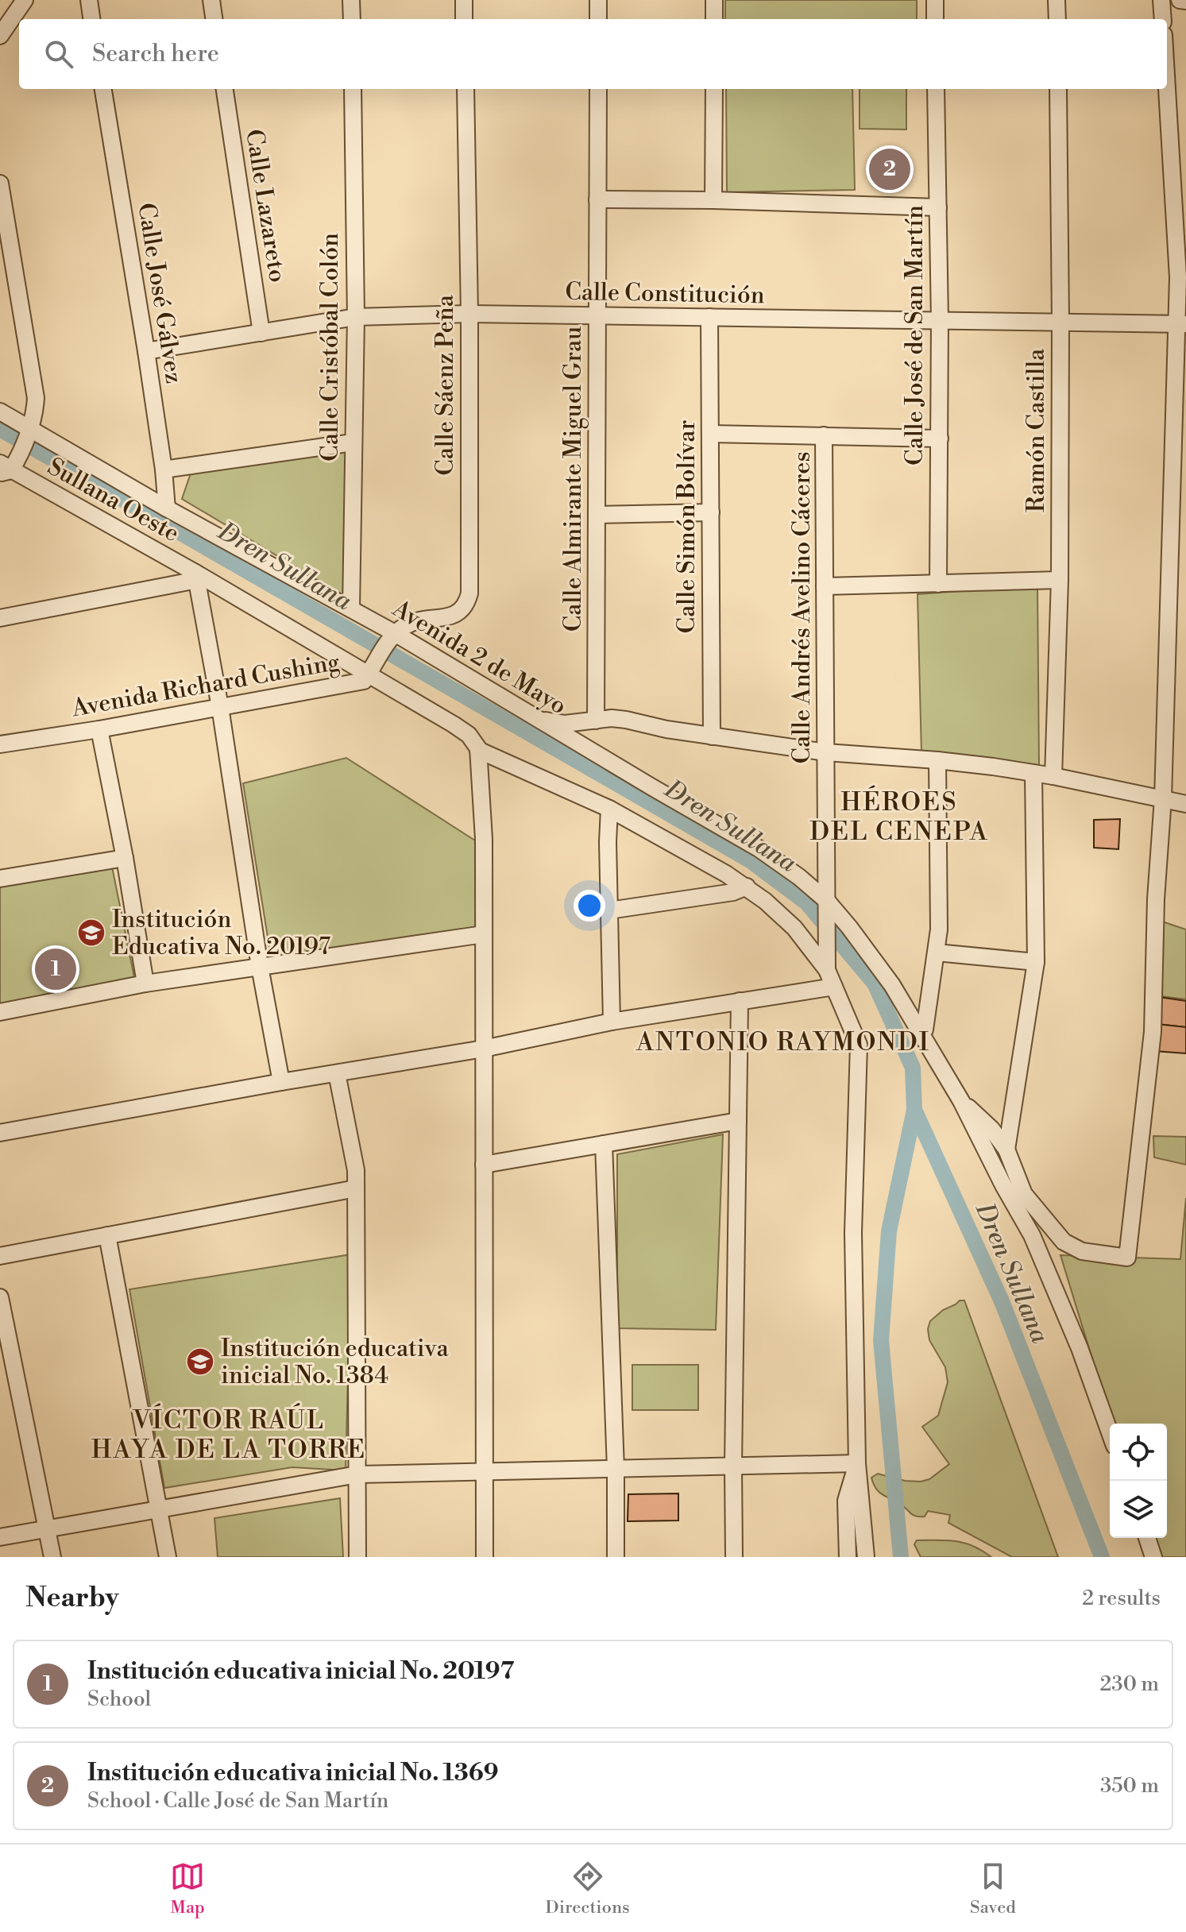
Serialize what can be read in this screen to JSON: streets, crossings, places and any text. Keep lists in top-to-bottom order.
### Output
{
  "streets": {
    "street": [
      "Calle Lazareto",
      "Calle José Gálvez",
      "Calle Constitución",
      "Calle José de San Martín",
      "Calle Cristóbal Colón",
      "Calle Sáenz Peña",
      "Ramón Castilla",
      "Calle Almirante Miguel Grau",
      "Sullana Oeste",
      "Calle Simón Bolívar",
      "Calle Andrés Avelino Cáceres",
      "Avenida 2 de Mayo",
      "Avenida Richard Cushing"
    ]
  },
  "crossings": [
    ["Calle Lazareto", "Calle Constitución"],
    ["Calle José Gálvez", "Calle Constitución"],
    ["Calle José Gálvez", "Avenida 2 de Mayo"],
    ["Calle Constitución", "Calle José de San Martín"],
    ["Calle Constitución", "Calle Cristóbal Colón"],
    ["Calle Constitución", "Calle Sáenz Peña"],
    ["Calle Constitución", "Ramón Castilla"],
    ["Calle Constitución", "Calle Almirante Miguel Grau"],
    ["Calle Constitución", "Calle Simón Bolívar"],
    ["Calle Cristóbal Colón", "Avenida 2 de Mayo"],
    ["Calle Sáenz Peña", "Avenida 2 de Mayo"],
    ["Calle Sáenz Peña", "Avenida Richard Cushing"],
    ["Sullana Oeste", "Avenida Richard Cushing"],
    ["Calle Andrés Avelino Cáceres", "Avenida 2 de Mayo"],
    ["Avenida 2 de Mayo", "Avenida Richard Cushing"]
  ],
  "districts": ["HÉROES DEL CENEPA", "ANTONIO RAYMONDI", "VÍCTOR RAÚL HAYA DE LA TORRE"],
  "water": ["Dren Sullana"],
  "places": {
    "school or university": ["Institución Educativa No. 20197", "Institución educativa inicial No. 1384"]
  },
  "page": {
    "search": "Search here",
    "pins": ["2", "1"],
    "heading": ["Nearby", "2 results"],
    "list": [
      {
        "mark": "1",
        "name": "Institución educativa inicial No. 20197",
        "note": "School",
        "value": "230 m"
      },
      {
        "mark": "2",
        "name": "Institución educativa inicial No. 1369",
        "note": "School · Calle José de San Martín",
        "value": "350 m"
      }
    ],
    "nav": ["Map", "Directions", "Saved"]
  }
}
